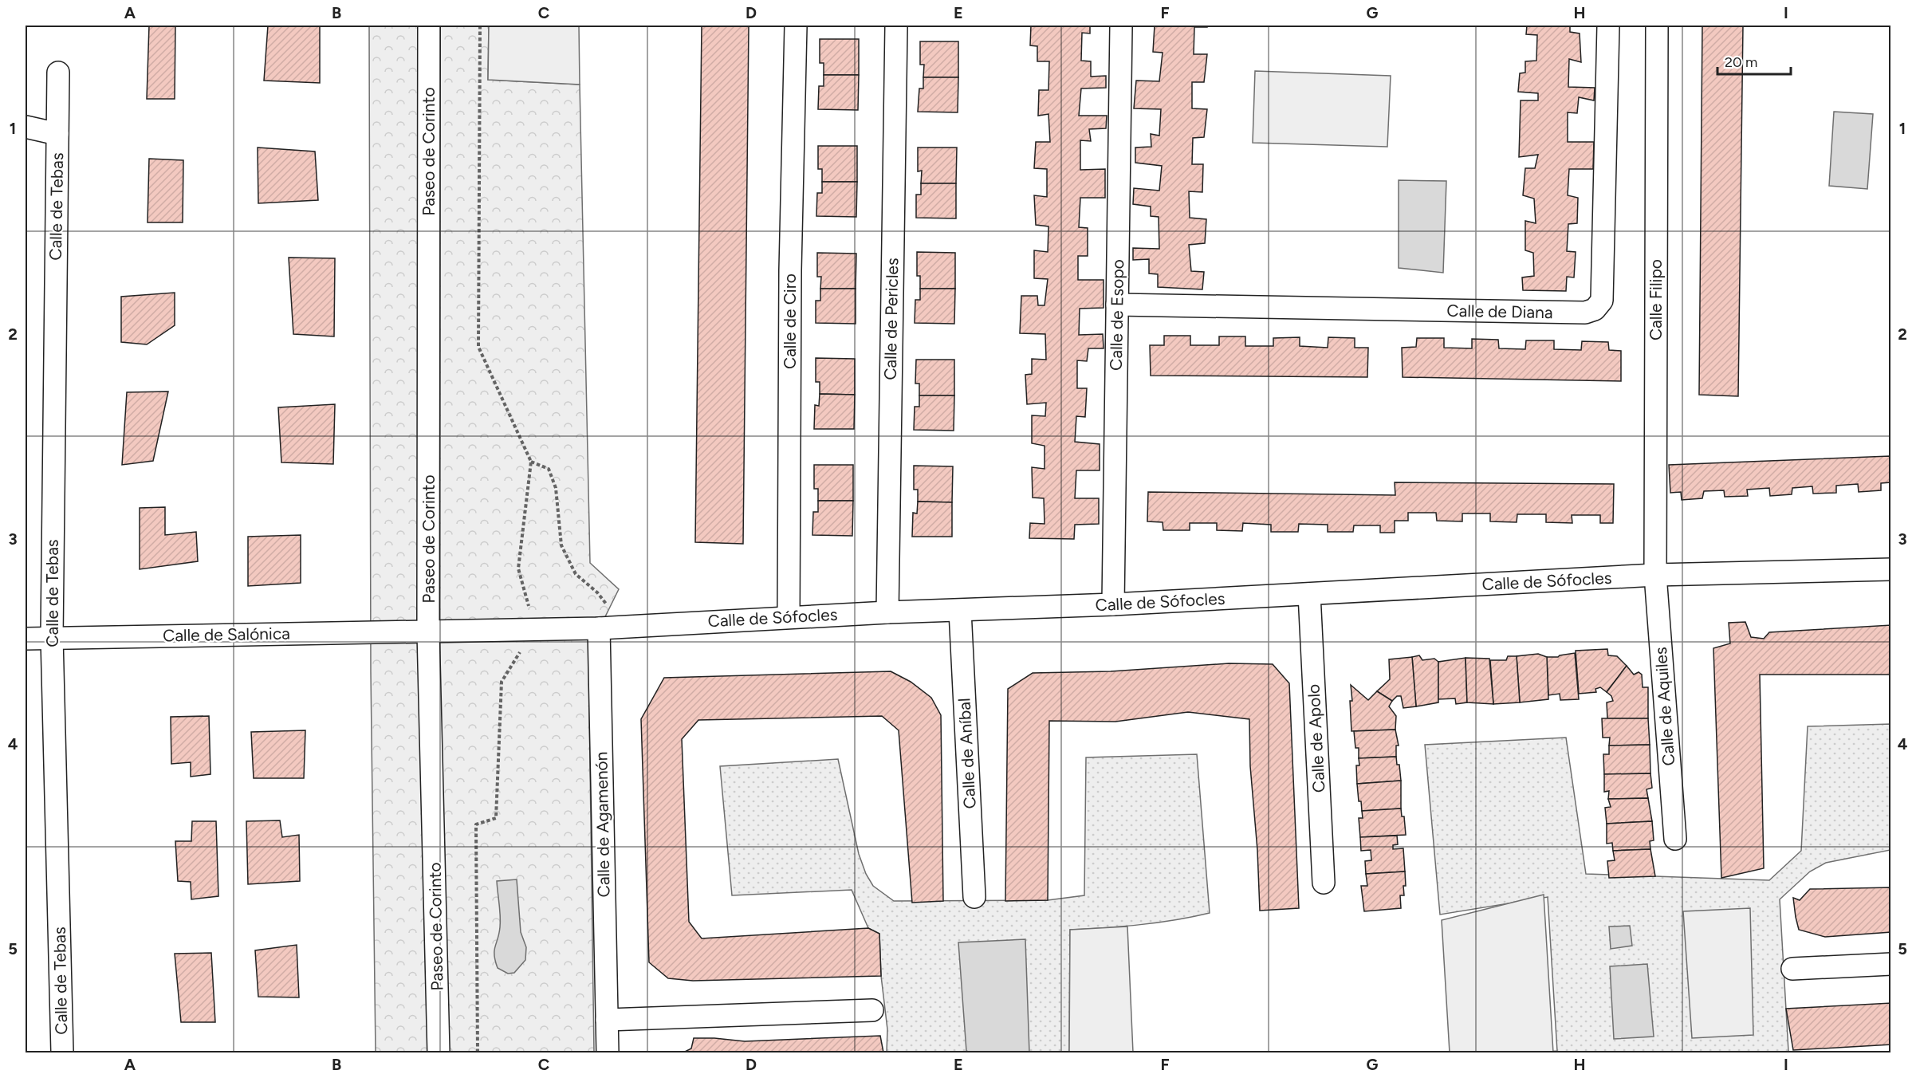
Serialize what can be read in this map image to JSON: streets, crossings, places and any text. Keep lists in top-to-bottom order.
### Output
{
  "streets": {
    "street": [
      "Paseo de Corinto",
      "Calle de Tebas",
      "Calle Filipo",
      "Calle de Diana",
      "Calle de Esopo",
      "Calle de Pericles",
      "Calle de Ciro",
      "Calle de Sófocles",
      "Calle de Salónica",
      "Calle de Aquiles",
      "Calle de Apolo",
      "Calle de Aníbal",
      "Calle de Agamenón"
    ]
  },
  "crossings": [
    ["Paseo de Corinto", "Calle de Sófocles"],
    ["Paseo de Corinto", "Calle de Salónica"],
    ["Calle de Tebas", "Calle de Salónica"],
    ["Calle Filipo", "Calle de Sófocles"],
    ["Calle Filipo", "Calle de Aquiles"],
    ["Calle de Diana", "Calle de Esopo"],
    ["Calle de Esopo", "Calle de Sófocles"],
    ["Calle de Pericles", "Calle de Sófocles"],
    ["Calle de Ciro", "Calle de Sófocles"],
    ["Calle de Sófocles", "Calle de Salónica"],
    ["Calle de Sófocles", "Calle de Aquiles"],
    ["Calle de Sófocles", "Calle de Apolo"],
    ["Calle de Sófocles", "Calle de Aníbal"],
    ["Calle de Sófocles", "Calle de Agamenón"]
  ],
  "scale_bar": "20 m",
  "grid": {
    "columns": [
      "A",
      "B",
      "C",
      "D",
      "E",
      "F",
      "G",
      "H",
      "I"
    ],
    "rows": [
      "1",
      "2",
      "3",
      "4",
      "5"
    ]
  }
}
